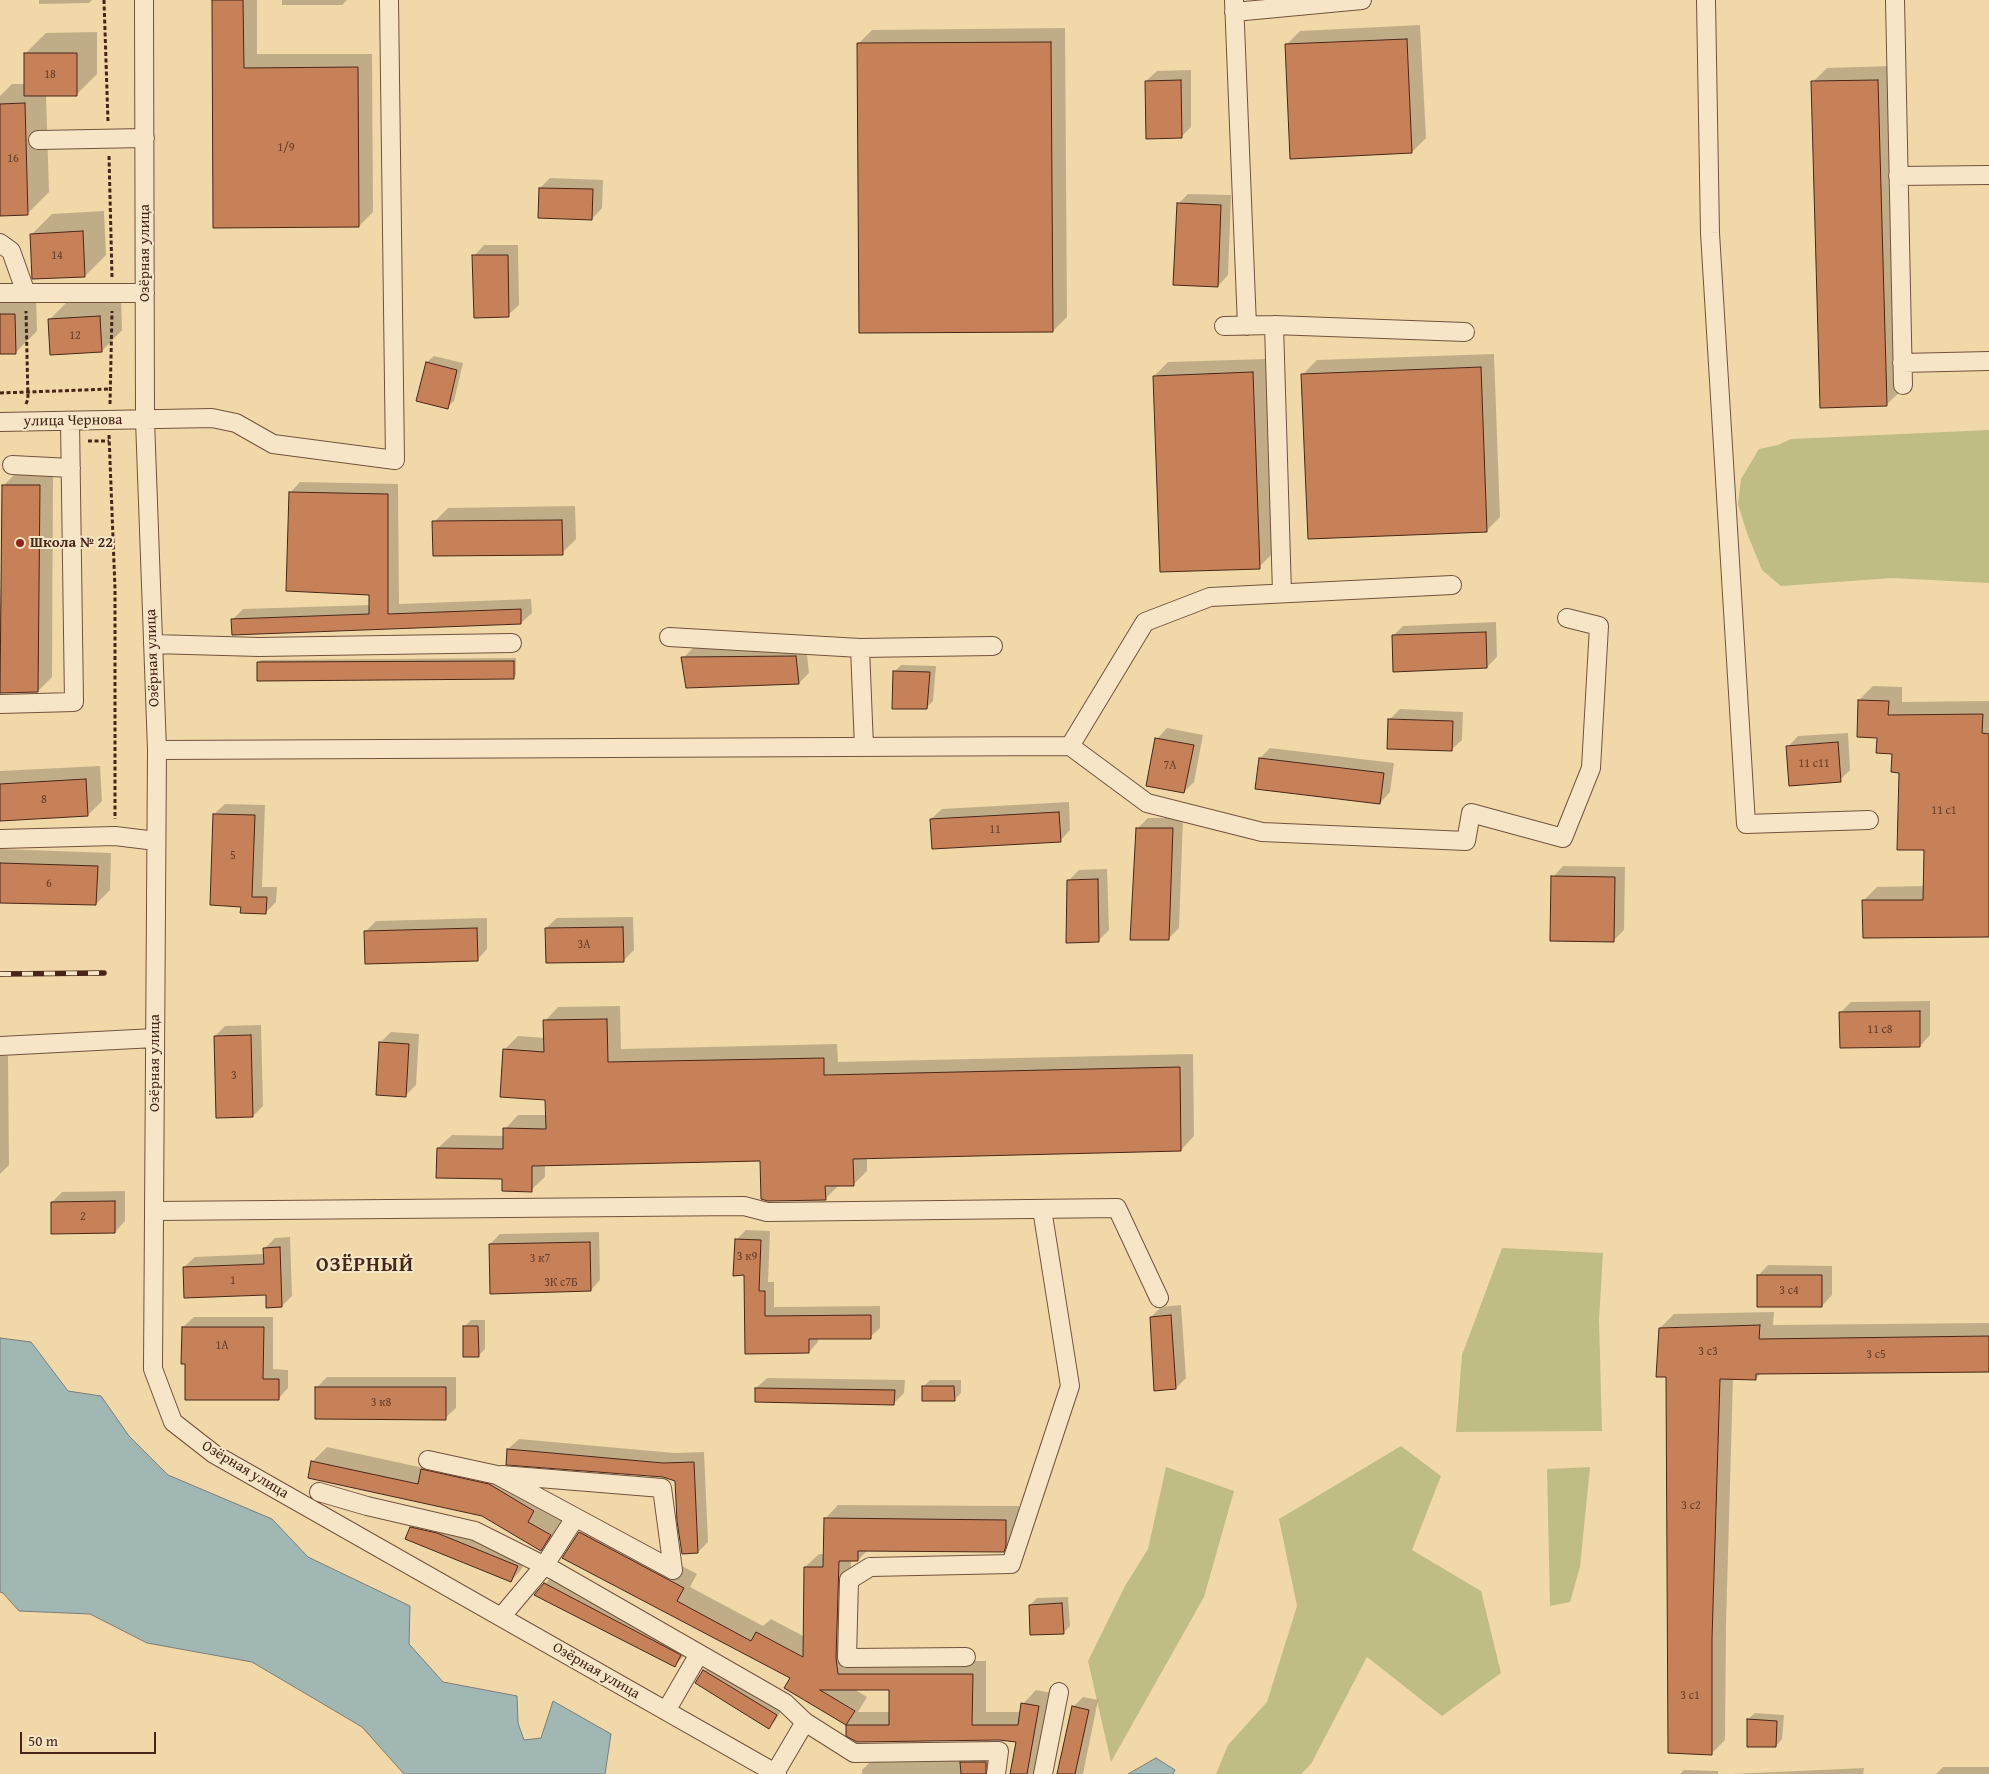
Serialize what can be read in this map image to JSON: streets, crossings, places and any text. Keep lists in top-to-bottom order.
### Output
{
  "streets": {
    "street": ["Озёрная улица", "улица Чернова"]
  },
  "crossings": [
    ["Озёрная улица", "улица Чернова"]
  ],
  "districts": ["ОЗЁРНЫЙ"],
  "places": ["Школа № 22"],
  "house_numbers": [
    "18",
    "1/9",
    "16",
    "14",
    "12",
    "11 с11",
    "7А",
    "8",
    "11 с1",
    "11",
    "5",
    "6",
    "3А",
    "11 с8",
    "3",
    "2",
    "3 к9",
    "3 к7",
    "1",
    "3К с7Б",
    "3 с4",
    "1А",
    "3 с3",
    "3 с5",
    "3 к8",
    "3 с2",
    "3 с1"
  ],
  "scale_bar": "50 m"
}
